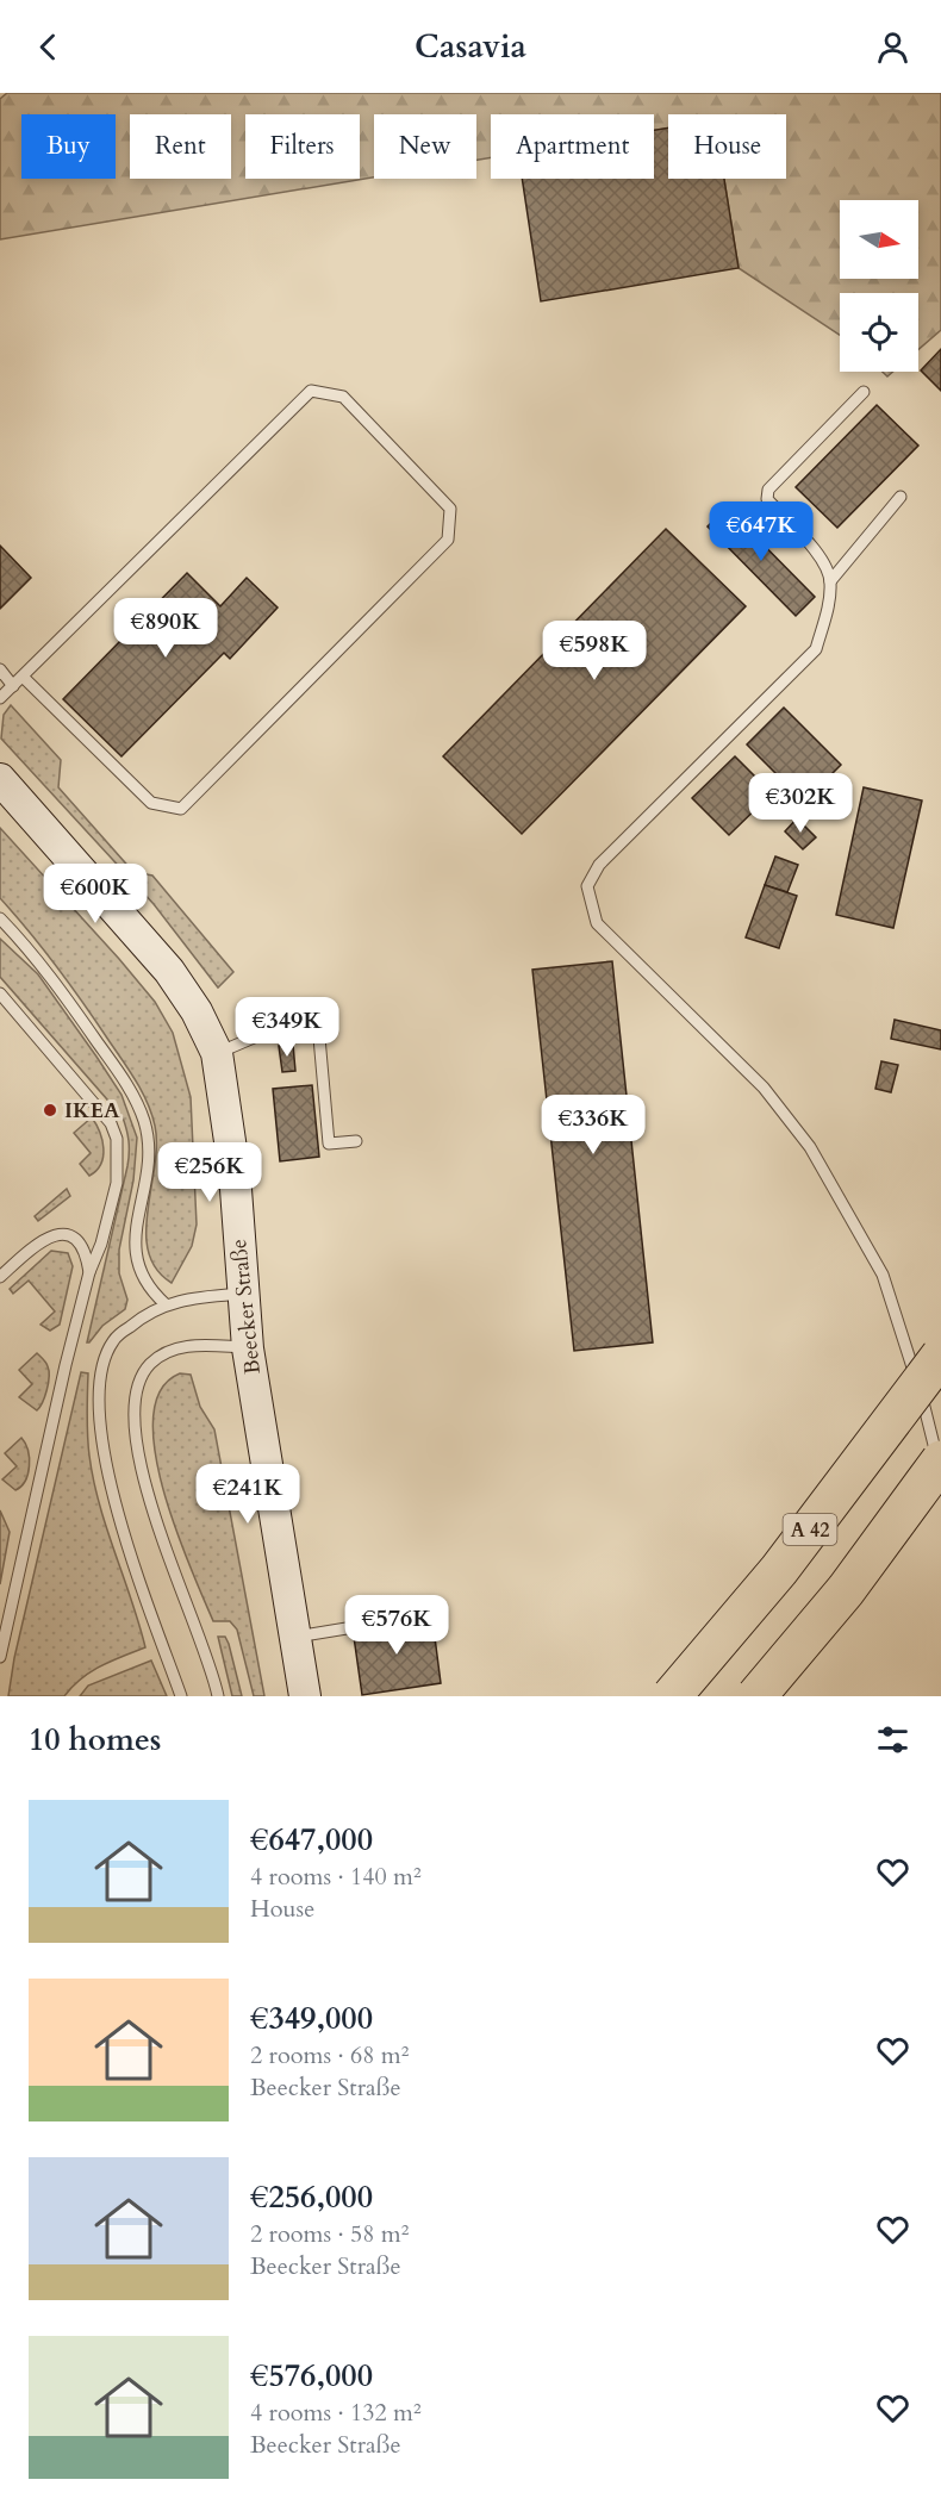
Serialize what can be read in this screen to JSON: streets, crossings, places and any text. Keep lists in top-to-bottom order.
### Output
{
  "streets": {
    "highway": ["A 42"],
    "street": ["Beecker Straße"]
  },
  "places": ["IKEA"],
  "north": "right",
  "page": {
    "header": "Casavia",
    "chip": [
      "Buy",
      "Rent",
      "Filters",
      "New",
      "Apartment",
      "House"
    ],
    "price": [
      "€647K",
      "€890K",
      "€598K",
      "€302K",
      "€600K",
      "€349K",
      "€336K",
      "€256K",
      "€241K",
      "€576K"
    ],
    "heading": "10 homes",
    "list": [
      {
        "name": "€647,000",
        "note": "4 rooms · 140 m² · House"
      },
      {
        "name": "€349,000",
        "note": "2 rooms · 68 m² · Beecker Straße"
      },
      {
        "name": "€256,000",
        "note": "2 rooms · 58 m² · Beecker Straße"
      },
      {
        "name": "€576,000",
        "note": "4 rooms · 132 m² · Beecker Straße"
      }
    ]
  }
}
